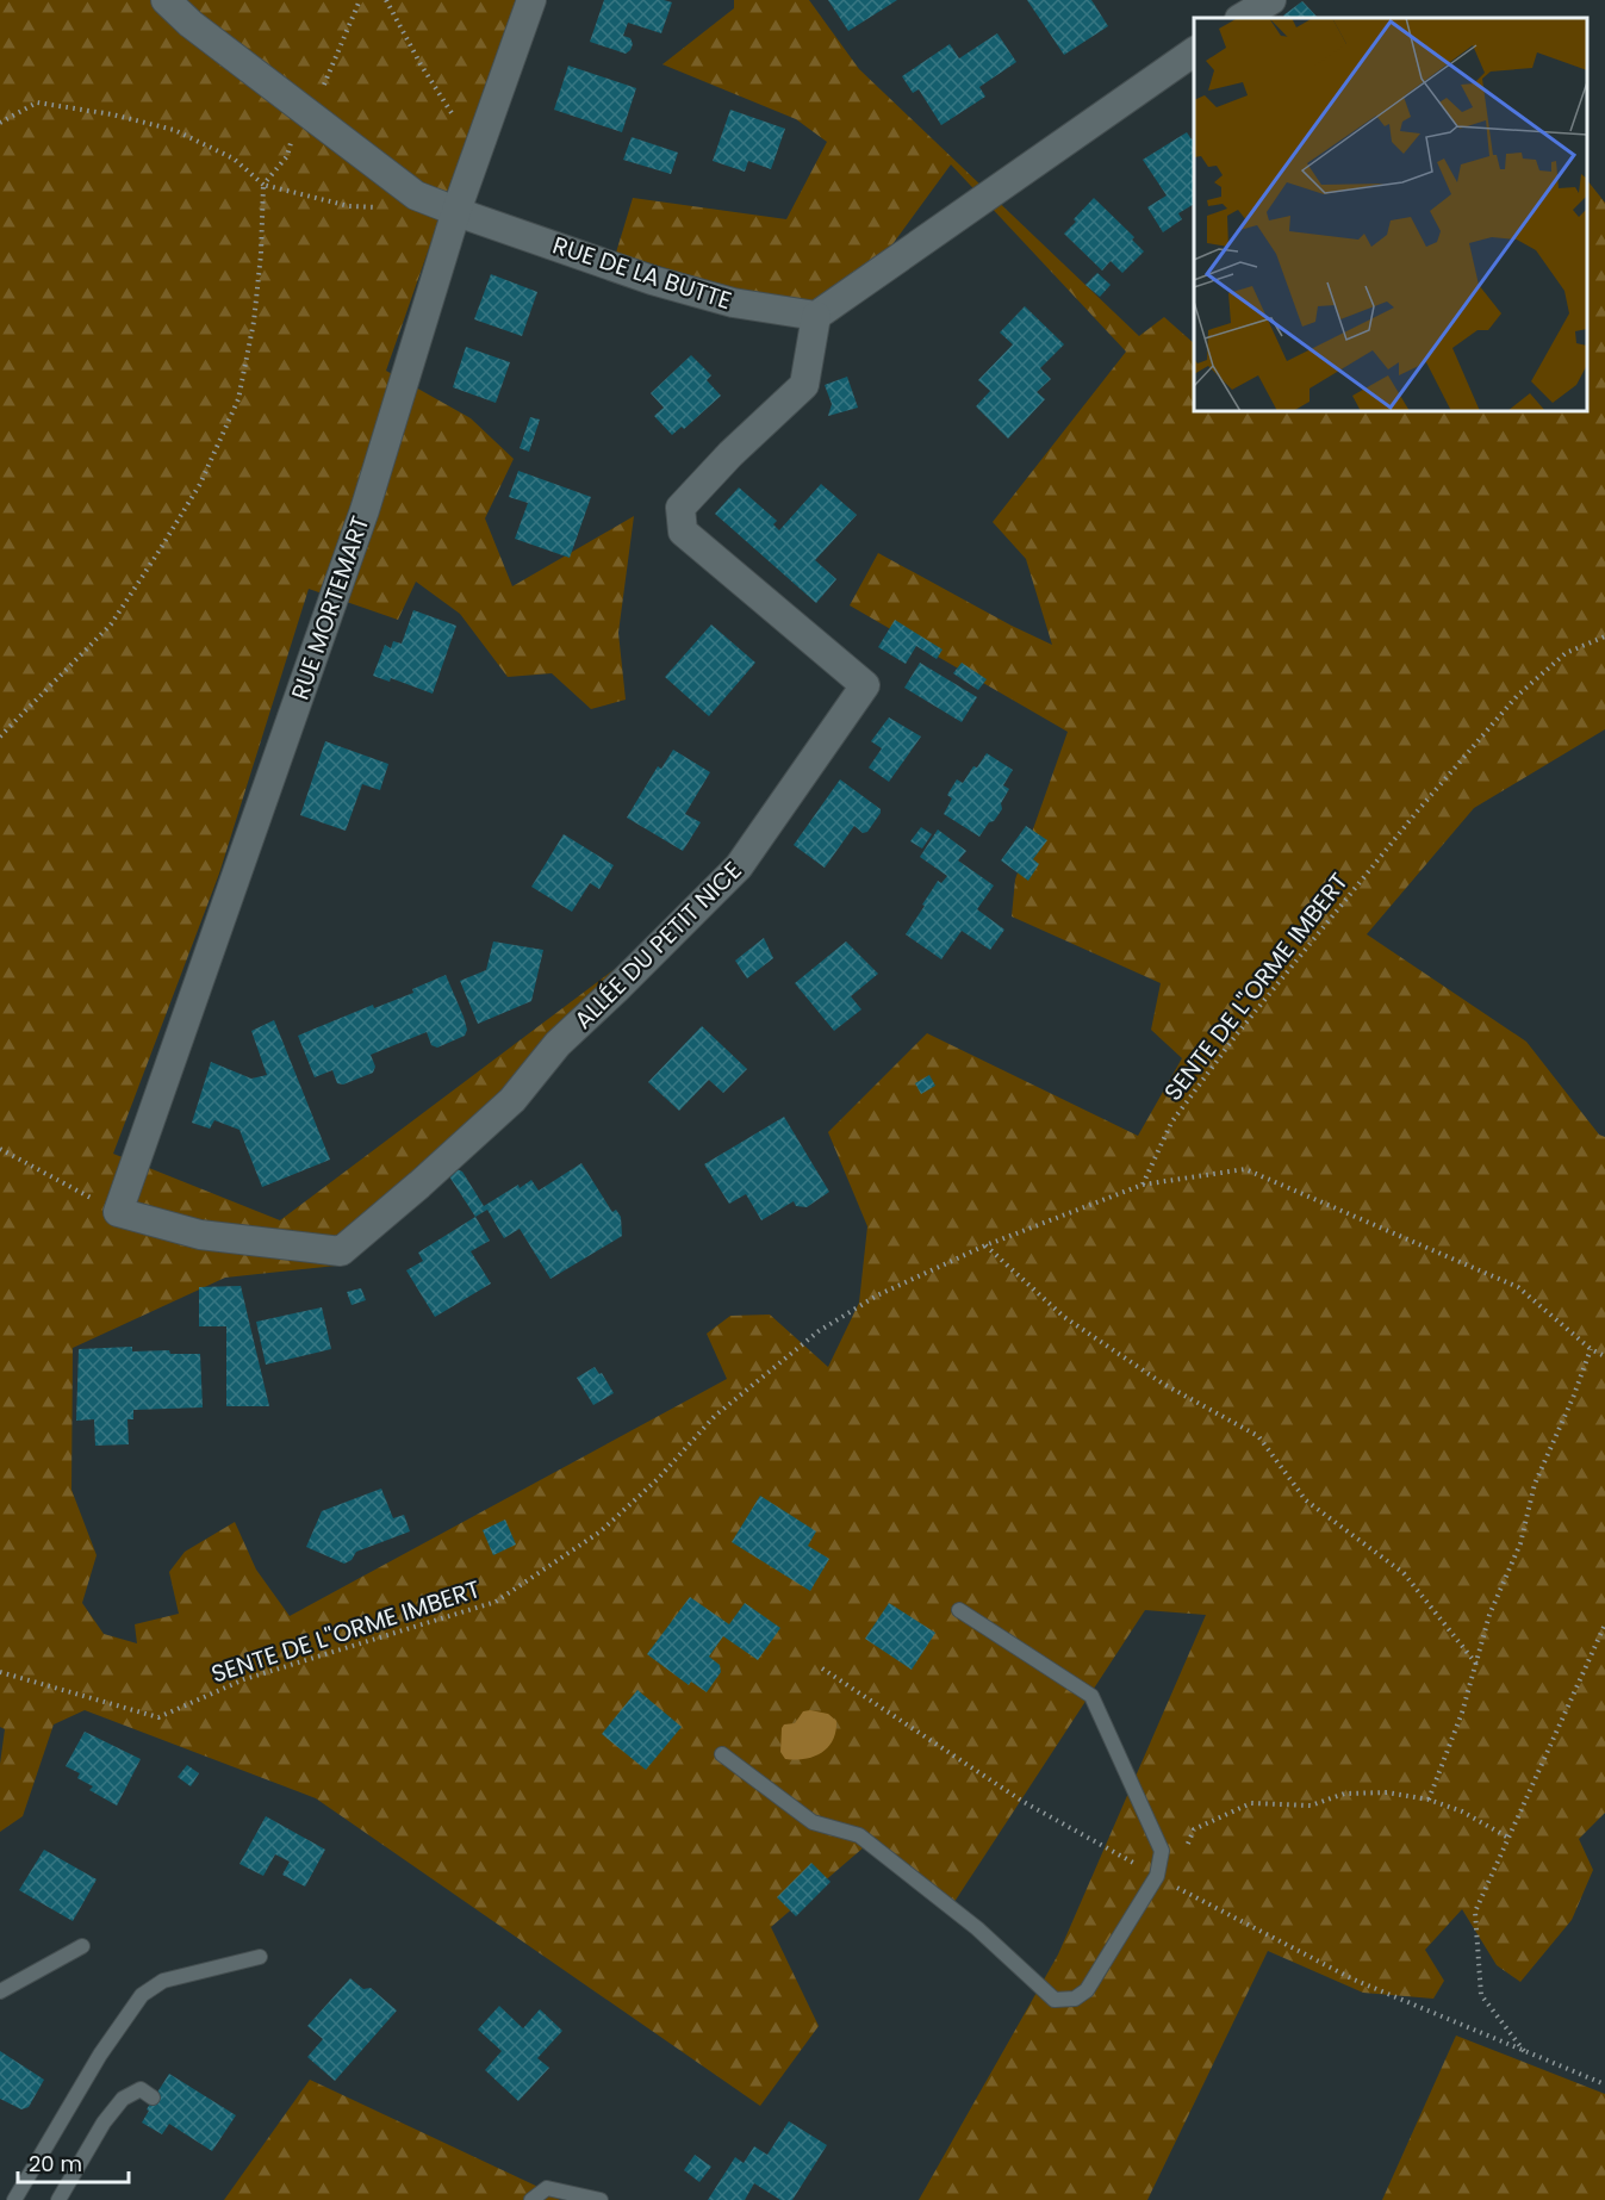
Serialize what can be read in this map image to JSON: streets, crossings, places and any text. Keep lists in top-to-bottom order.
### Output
{
  "streets": {
    "street": ["RUE DE LA BUTTE", "RUE MORTEMART", "ALLÉE DU PETIT NICE"],
    "path": ["SENTE DE L''ORME IMBERT"]
  },
  "crossings": [
    ["RUE DE LA BUTTE", "RUE MORTEMART"],
    ["RUE DE LA BUTTE", "ALLÉE DU PETIT NICE"],
    ["RUE MORTEMART", "ALLÉE DU PETIT NICE"]
  ],
  "scale_bar": "20 m"
}
